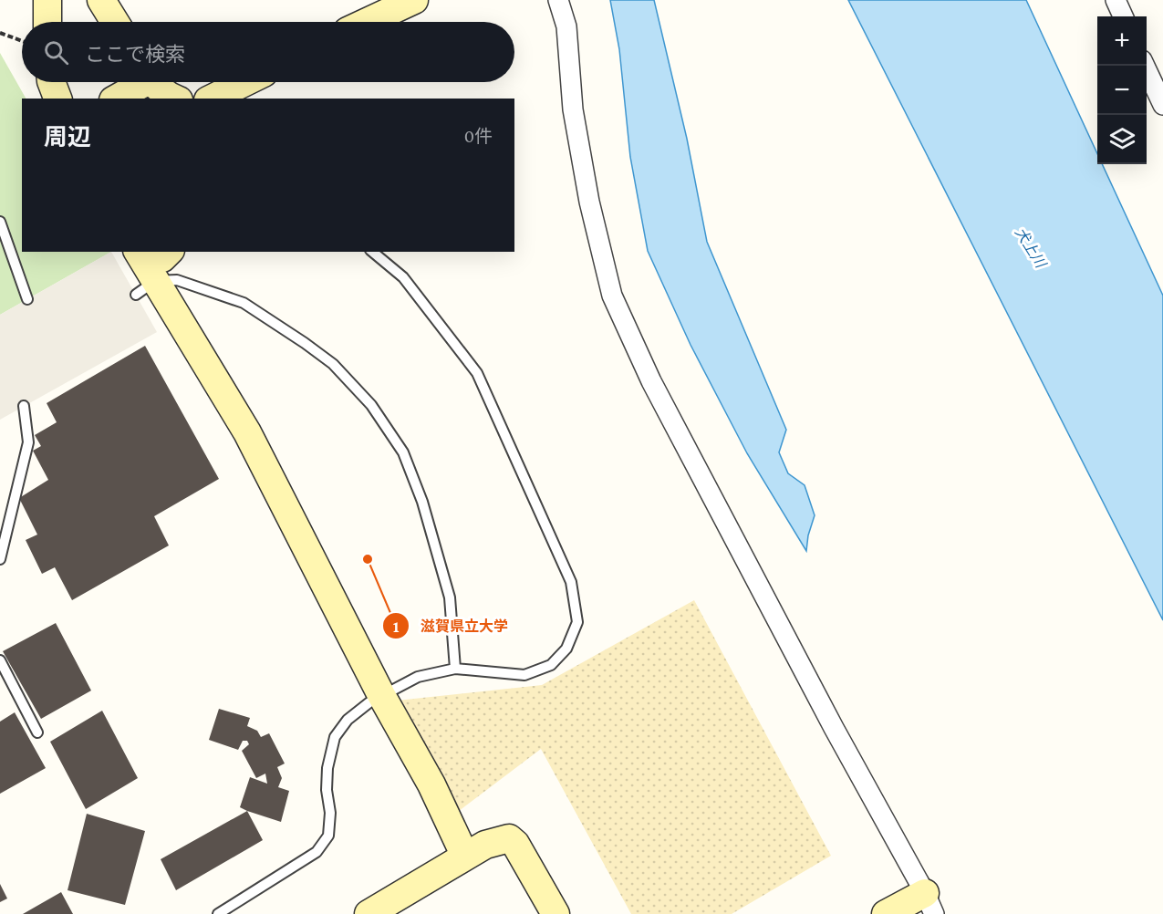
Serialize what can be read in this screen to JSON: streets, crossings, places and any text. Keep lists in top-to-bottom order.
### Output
{
  "water": ["犬上川"],
  "places": ["滋賀県立大学"],
  "page": {
    "map_buttons": ["+", "−"],
    "search": "ここで検索",
    "heading": ["周辺", "0件"]
  }
}
